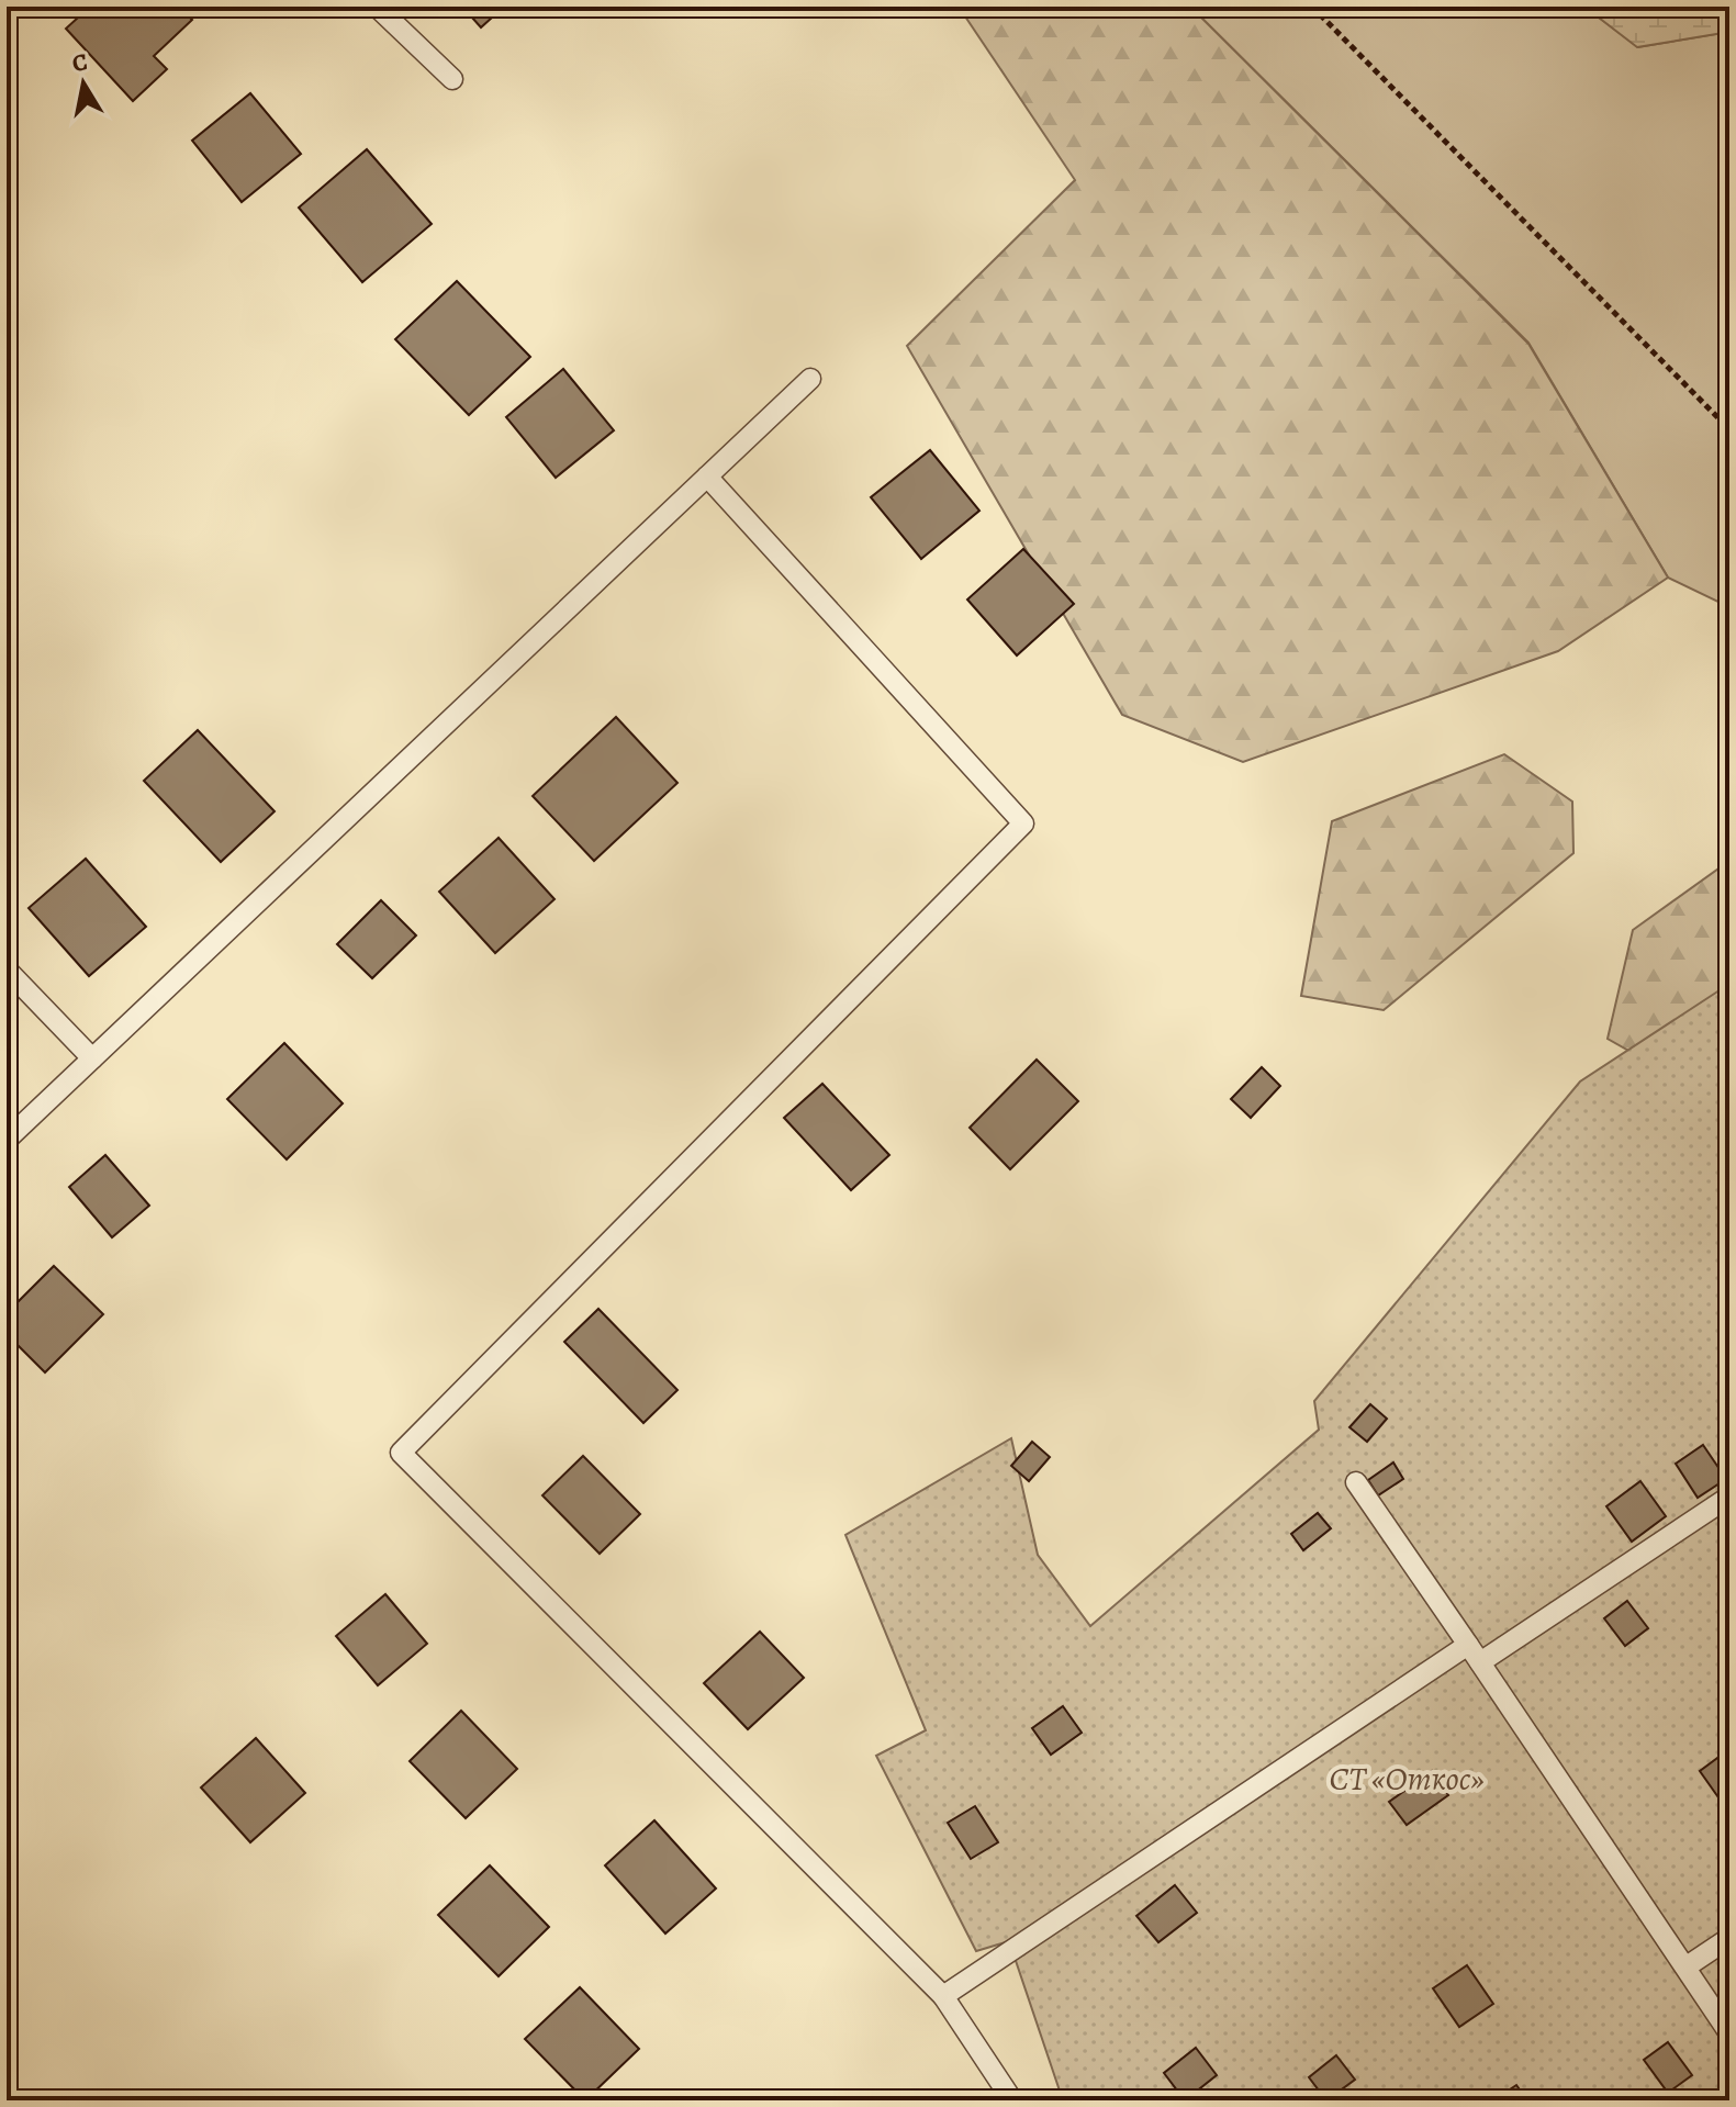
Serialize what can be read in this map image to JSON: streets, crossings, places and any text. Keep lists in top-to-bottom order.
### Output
{
  "parks": ["СТ «Откос»"],
  "north": "top"
}
